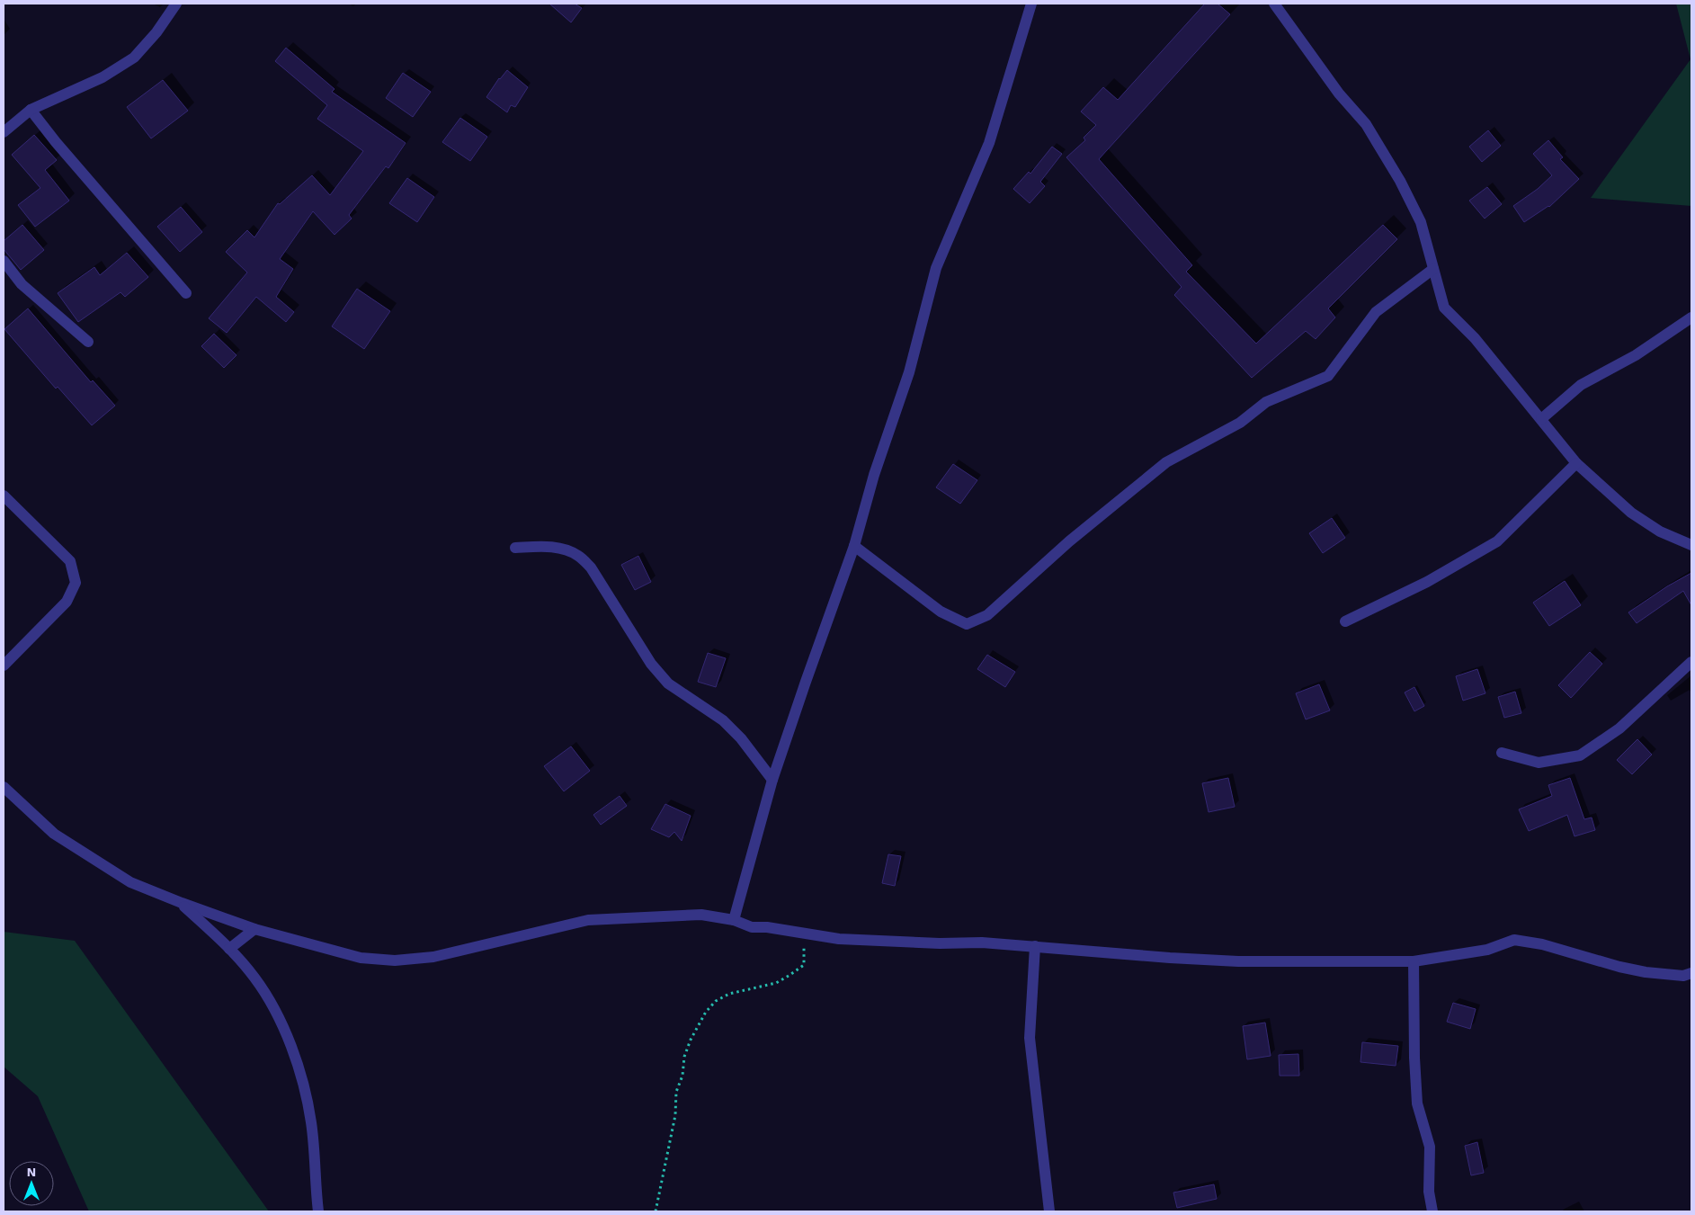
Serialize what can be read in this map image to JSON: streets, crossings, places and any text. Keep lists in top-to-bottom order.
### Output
{
  "north": "top"
}
